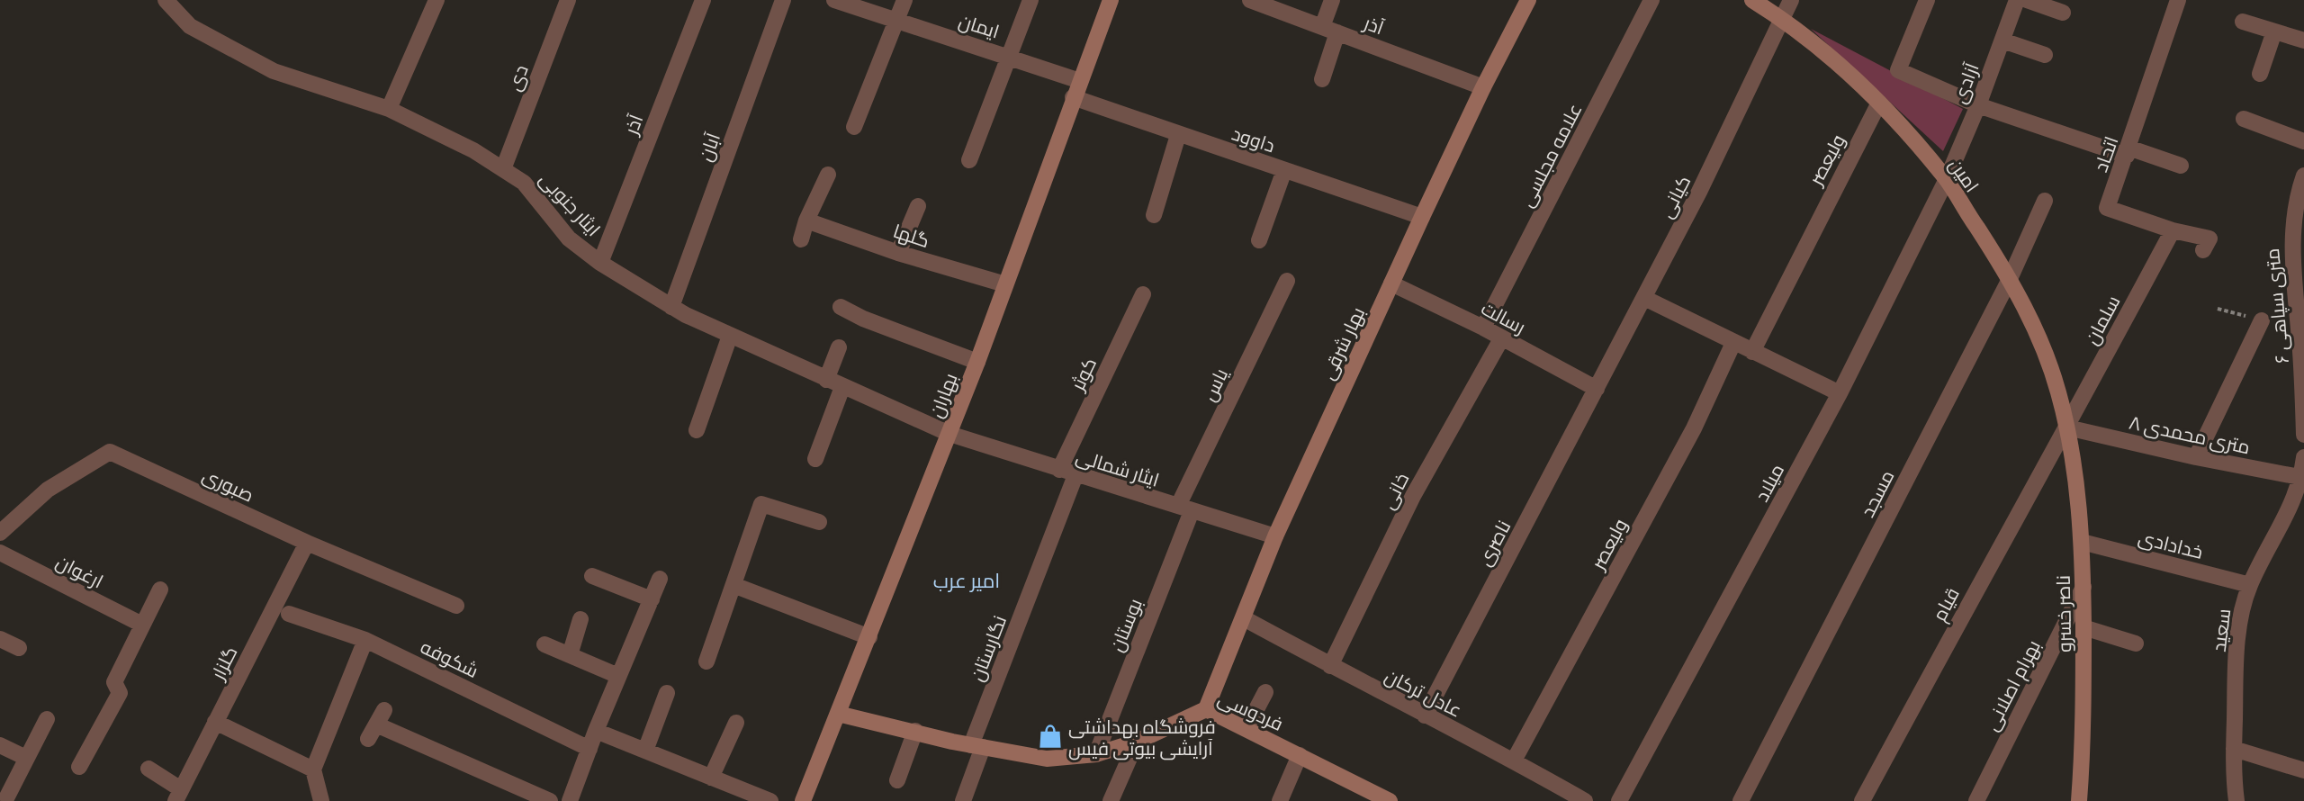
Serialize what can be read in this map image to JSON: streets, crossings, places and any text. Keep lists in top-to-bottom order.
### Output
{
  "streets": {
    "street": [
      "آذر",
      "ایمان",
      "دی",
      "آزادی",
      "داوود",
      "آبان",
      "اتحاد",
      "علامه مجلسی",
      "ولیعصر",
      "امین",
      "کیانی",
      "ایثار جنوبی",
      "گلها",
      "۶ متری سپاهی",
      "رسالت",
      "سلمان",
      "بهار شرقی",
      "کوثر",
      "یاس",
      "بهاران",
      "۸ متری محمدی",
      "ایثار شمالی",
      "میلاد",
      "صبوری",
      "خانی",
      "مسجد",
      "ناصری",
      "خدادادی",
      "ارغوان",
      "قیام",
      "ناصر خسرو",
      "بوستان",
      "سعید",
      "نگارستان",
      "شکوفه",
      "گلزار",
      "بهرام اصلانی",
      "عادل ترکان",
      "فردوسی"
    ]
  },
  "crossings": [
    ["آذر", "ایثار جنوبی"],
    ["آذر", "بهار شرقی"],
    ["ایمان", "بهاران"],
    ["دی", "ایثار جنوبی"],
    ["آزادی", "امین"],
    ["آزادی", "میلاد"],
    ["داوود", "بهار شرقی"],
    ["داوود", "بهاران"],
    ["آبان", "ایثار جنوبی"],
    ["اتحاد", "سلمان"],
    ["علامه مجلسی", "رسالت"],
    ["ولیعصر", "امین"],
    ["ولیعصر", "عادل ترکان"],
    ["امین", "کیانی"],
    ["امین", "سلمان"],
    ["امین", "۸ متری محمدی"],
    ["امین", "میلاد"],
    ["امین", "مسجد"],
    ["امین", "قیام"],
    ["امین", "ناصر خسرو"],
    ["کیانی", "رسالت"],
    ["کیانی", "ناصری"],
    ["ایثار جنوبی", "بهاران"],
    ["ایثار جنوبی", "ایثار شمالی"],
    ["گلها", "بهاران"],
    ["رسالت", "بهار شرقی"],
    ["رسالت", "خانی"],
    ["رسالت", "ناصری"],
    ["سلمان", "۸ متری محمدی"],
    ["سلمان", "قیام"],
    ["سلمان", "ناصر خسرو"],
    ["بهار شرقی", "ایثار شمالی"],
    ["بهار شرقی", "عادل ترکان"],
    ["بهار شرقی", "فردوسی"],
    ["کوثر", "ایثار شمالی"],
    ["یاس", "ایثار شمالی"],
    ["یاس", "بوستان"],
    ["بهاران", "ایثار شمالی"],
    ["بهاران", "فردوسی"],
    ["۸ متری محمدی", "قیام"],
    ["۸ متری محمدی", "ناصر خسرو"],
    ["۸ متری محمدی", "سعید"],
    ["ایثار شمالی", "بوستان"],
    ["ایثار شمالی", "نگارستان"],
    ["صبوری", "گلزار"],
    ["خانی", "عادل ترکان"],
    ["ناصری", "عادل ترکان"],
    ["خدادادی", "ناصر خسرو"],
    ["خدادادی", "سعید"],
    ["قیام", "ناصر خسرو"],
    ["ناصر خسرو", "بهرام اصلانی"],
    ["بوستان", "فردوسی"],
    ["نگارستان", "فردوسی"]
  ],
  "districts": ["امیر عرب"],
  "places": {
    "shop": ["فروشگاه بهداشتی آرایشی بیوتی فیس"]
  }
}
